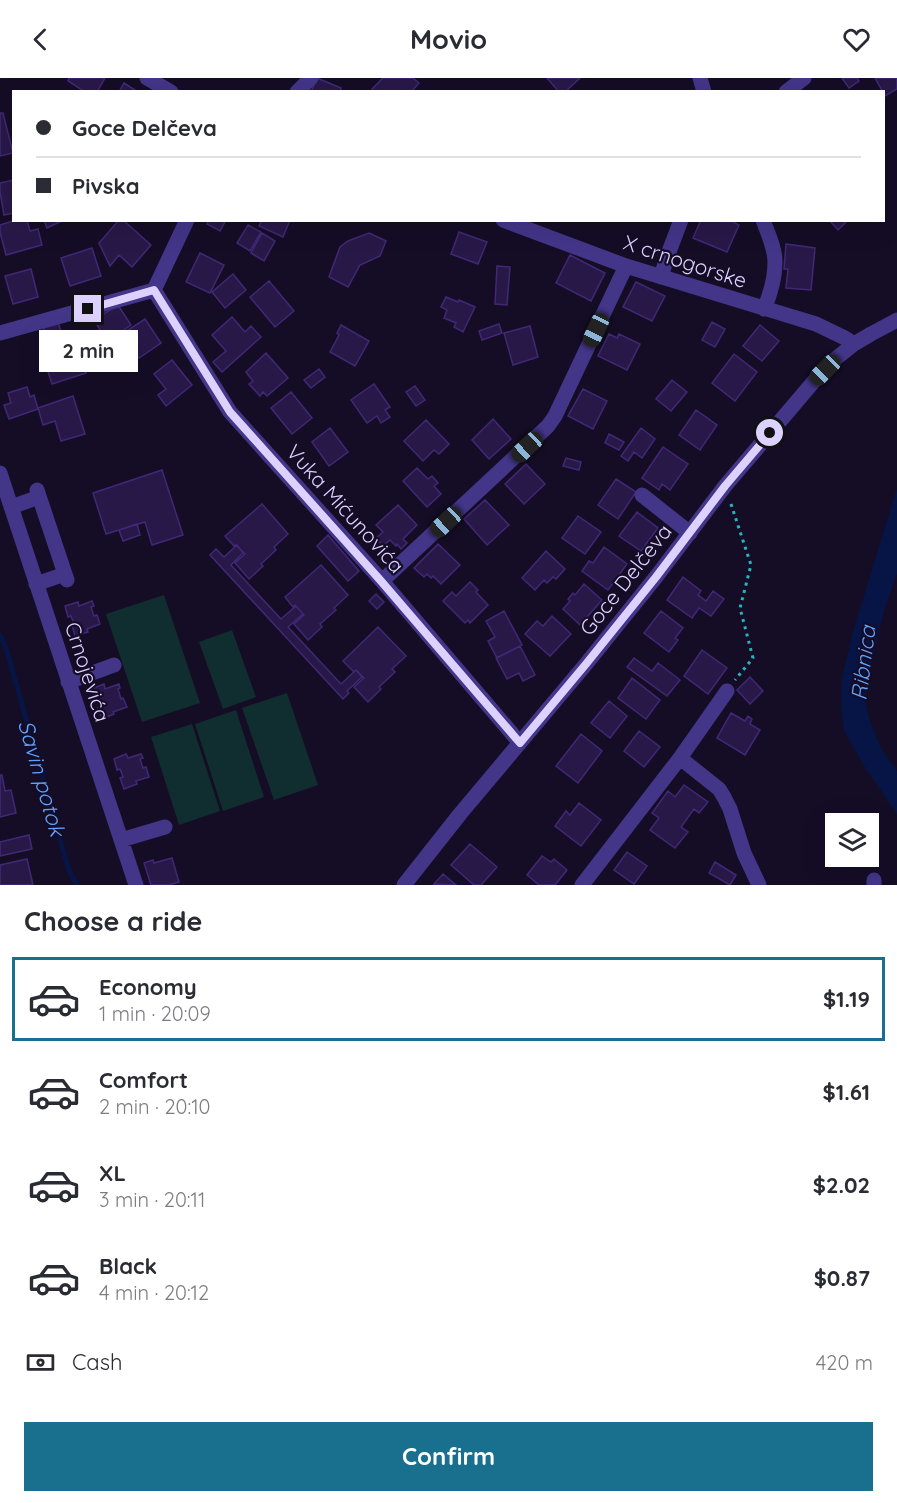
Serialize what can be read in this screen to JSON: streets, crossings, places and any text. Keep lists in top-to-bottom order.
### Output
{
  "streets": {
    "street": [
      "X crnogorske",
      "Vuka Mićunovića",
      "Goce Delčeva",
      "Crnojevića"
    ]
  },
  "crossings": [
    ["X crnogorske", "Goce Delčeva"],
    ["Vuka Mićunovića", "Goce Delčeva"]
  ],
  "water": ["Ribnica", "Savin potok"],
  "page": {
    "header": "Movio",
    "banner": ["Goce Delčeva", "Pivska"],
    "bubble": "2 min",
    "heading": "Choose a ride",
    "list": [
      {
        "name": "Economy",
        "note": "1 min · 20:09",
        "value": "$1.19"
      },
      {
        "name": "Comfort",
        "note": "2 min · 20:10",
        "value": "$1.61"
      },
      {
        "name": "XL",
        "note": "3 min · 20:11",
        "value": "$2.02"
      },
      {
        "name": "Black",
        "note": "4 min · 20:12",
        "value": "$0.87"
      }
    ],
    "pay": ["Cash", "420 m"],
    "buttons": "Confirm"
  }
}
